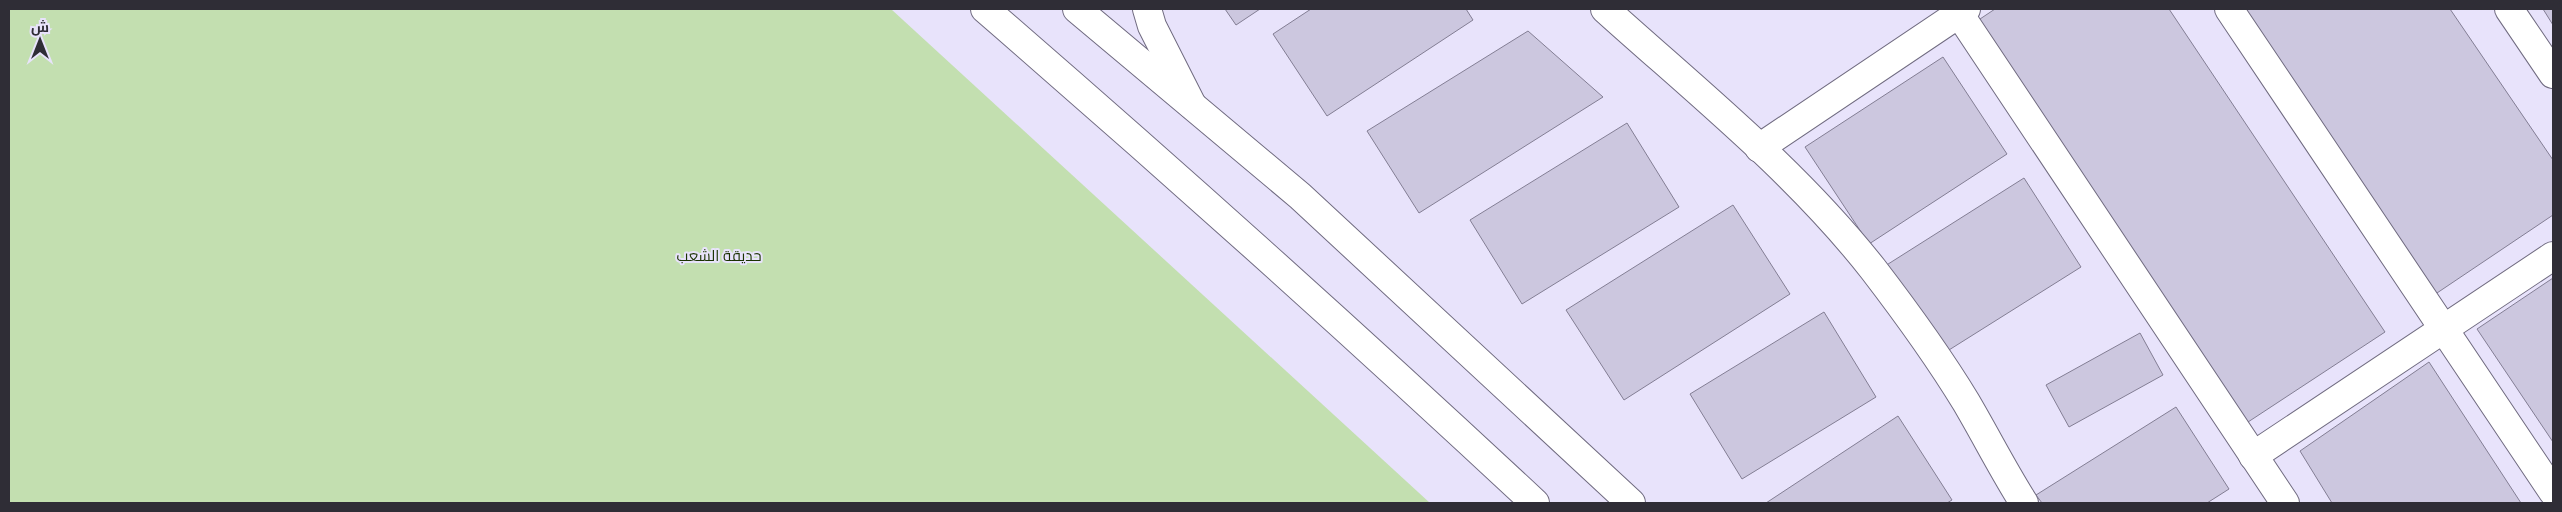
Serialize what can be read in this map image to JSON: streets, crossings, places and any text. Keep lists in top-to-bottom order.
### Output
{
  "parks": ["حديقة الشعب"],
  "north": "top"
}
